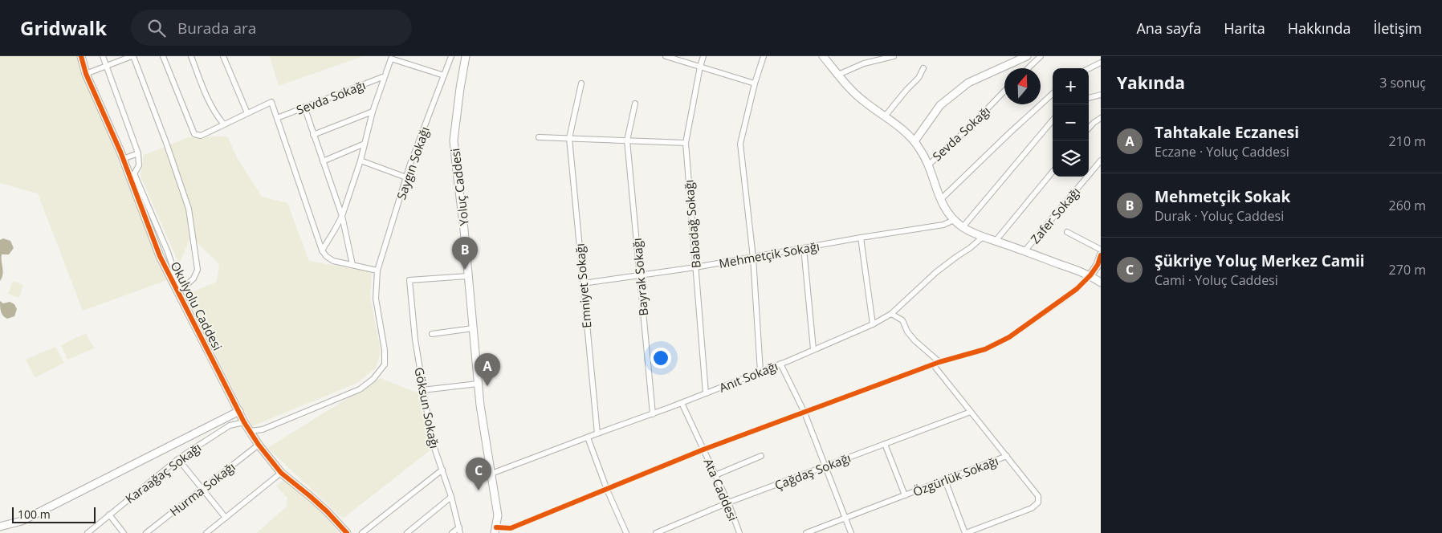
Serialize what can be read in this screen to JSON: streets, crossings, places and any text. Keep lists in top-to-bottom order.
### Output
{
  "streets": {
    "street": [
      "Sevda Sokağı",
      "Saygın Sokağı",
      "Yoluç Caddesi",
      "Zafer Sokağı",
      "Babadağ Sokağı",
      "Mehmetçik Sokağı",
      "Bayrak Sokağı",
      "Emniyet Sokağı",
      "Okulyolu Caddesi",
      "Anıt Sokağı",
      "Göksun Sokağı",
      "Çağdaş Sokağı",
      "Karaağaç Sokağı",
      "Özgürlük Sokağı",
      "Hurma Sokağı",
      "Ata Caddesi"
    ]
  },
  "crossings": [
    ["Saygın Sokağı", "Okulyolu Caddesi"],
    ["Yoluç Caddesi", "Anıt Sokağı"],
    ["Yoluç Caddesi", "Göksun Sokağı"],
    ["Babadağ Sokağı", "Mehmetçik Sokağı"],
    ["Babadağ Sokağı", "Anıt Sokağı"],
    ["Mehmetçik Sokağı", "Bayrak Sokağı"],
    ["Mehmetçik Sokağı", "Emniyet Sokağı"],
    ["Bayrak Sokağı", "Anıt Sokağı"],
    ["Emniyet Sokağı", "Anıt Sokağı"],
    ["Okulyolu Caddesi", "Karaağaç Sokağı"],
    ["Okulyolu Caddesi", "Hurma Sokağı"],
    ["Anıt Sokağı", "Ata Caddesi"],
    ["Çağdaş Sokağı", "Özgürlük Sokağı"],
    ["Çağdaş Sokağı", "Ata Caddesi"]
  ],
  "scale_bar": "100 m",
  "north": "top",
  "page": {
    "header": "Gridwalk",
    "search": "Burada ara",
    "nav": [
      "Ana sayfa",
      "Harita",
      "Hakkında",
      "İletişim"
    ],
    "heading": ["Yakında", "3 sonuç"],
    "map_buttons": ["+", "−"],
    "list": [
      {
        "mark": "A",
        "name": "Tahtakale Eczanesi",
        "note": "Eczane · Yoluç Caddesi",
        "value": "210 m"
      },
      {
        "mark": "B",
        "name": "Mehmetçik Sokak",
        "note": "Durak · Yoluç Caddesi",
        "value": "260 m"
      },
      {
        "mark": "C",
        "name": "Şükriye Yoluç Merkez Camii",
        "note": "Cami · Yoluç Caddesi",
        "value": "270 m"
      }
    ],
    "pins": ["B", "A", "C"],
    "scale": "100 m"
  }
}
